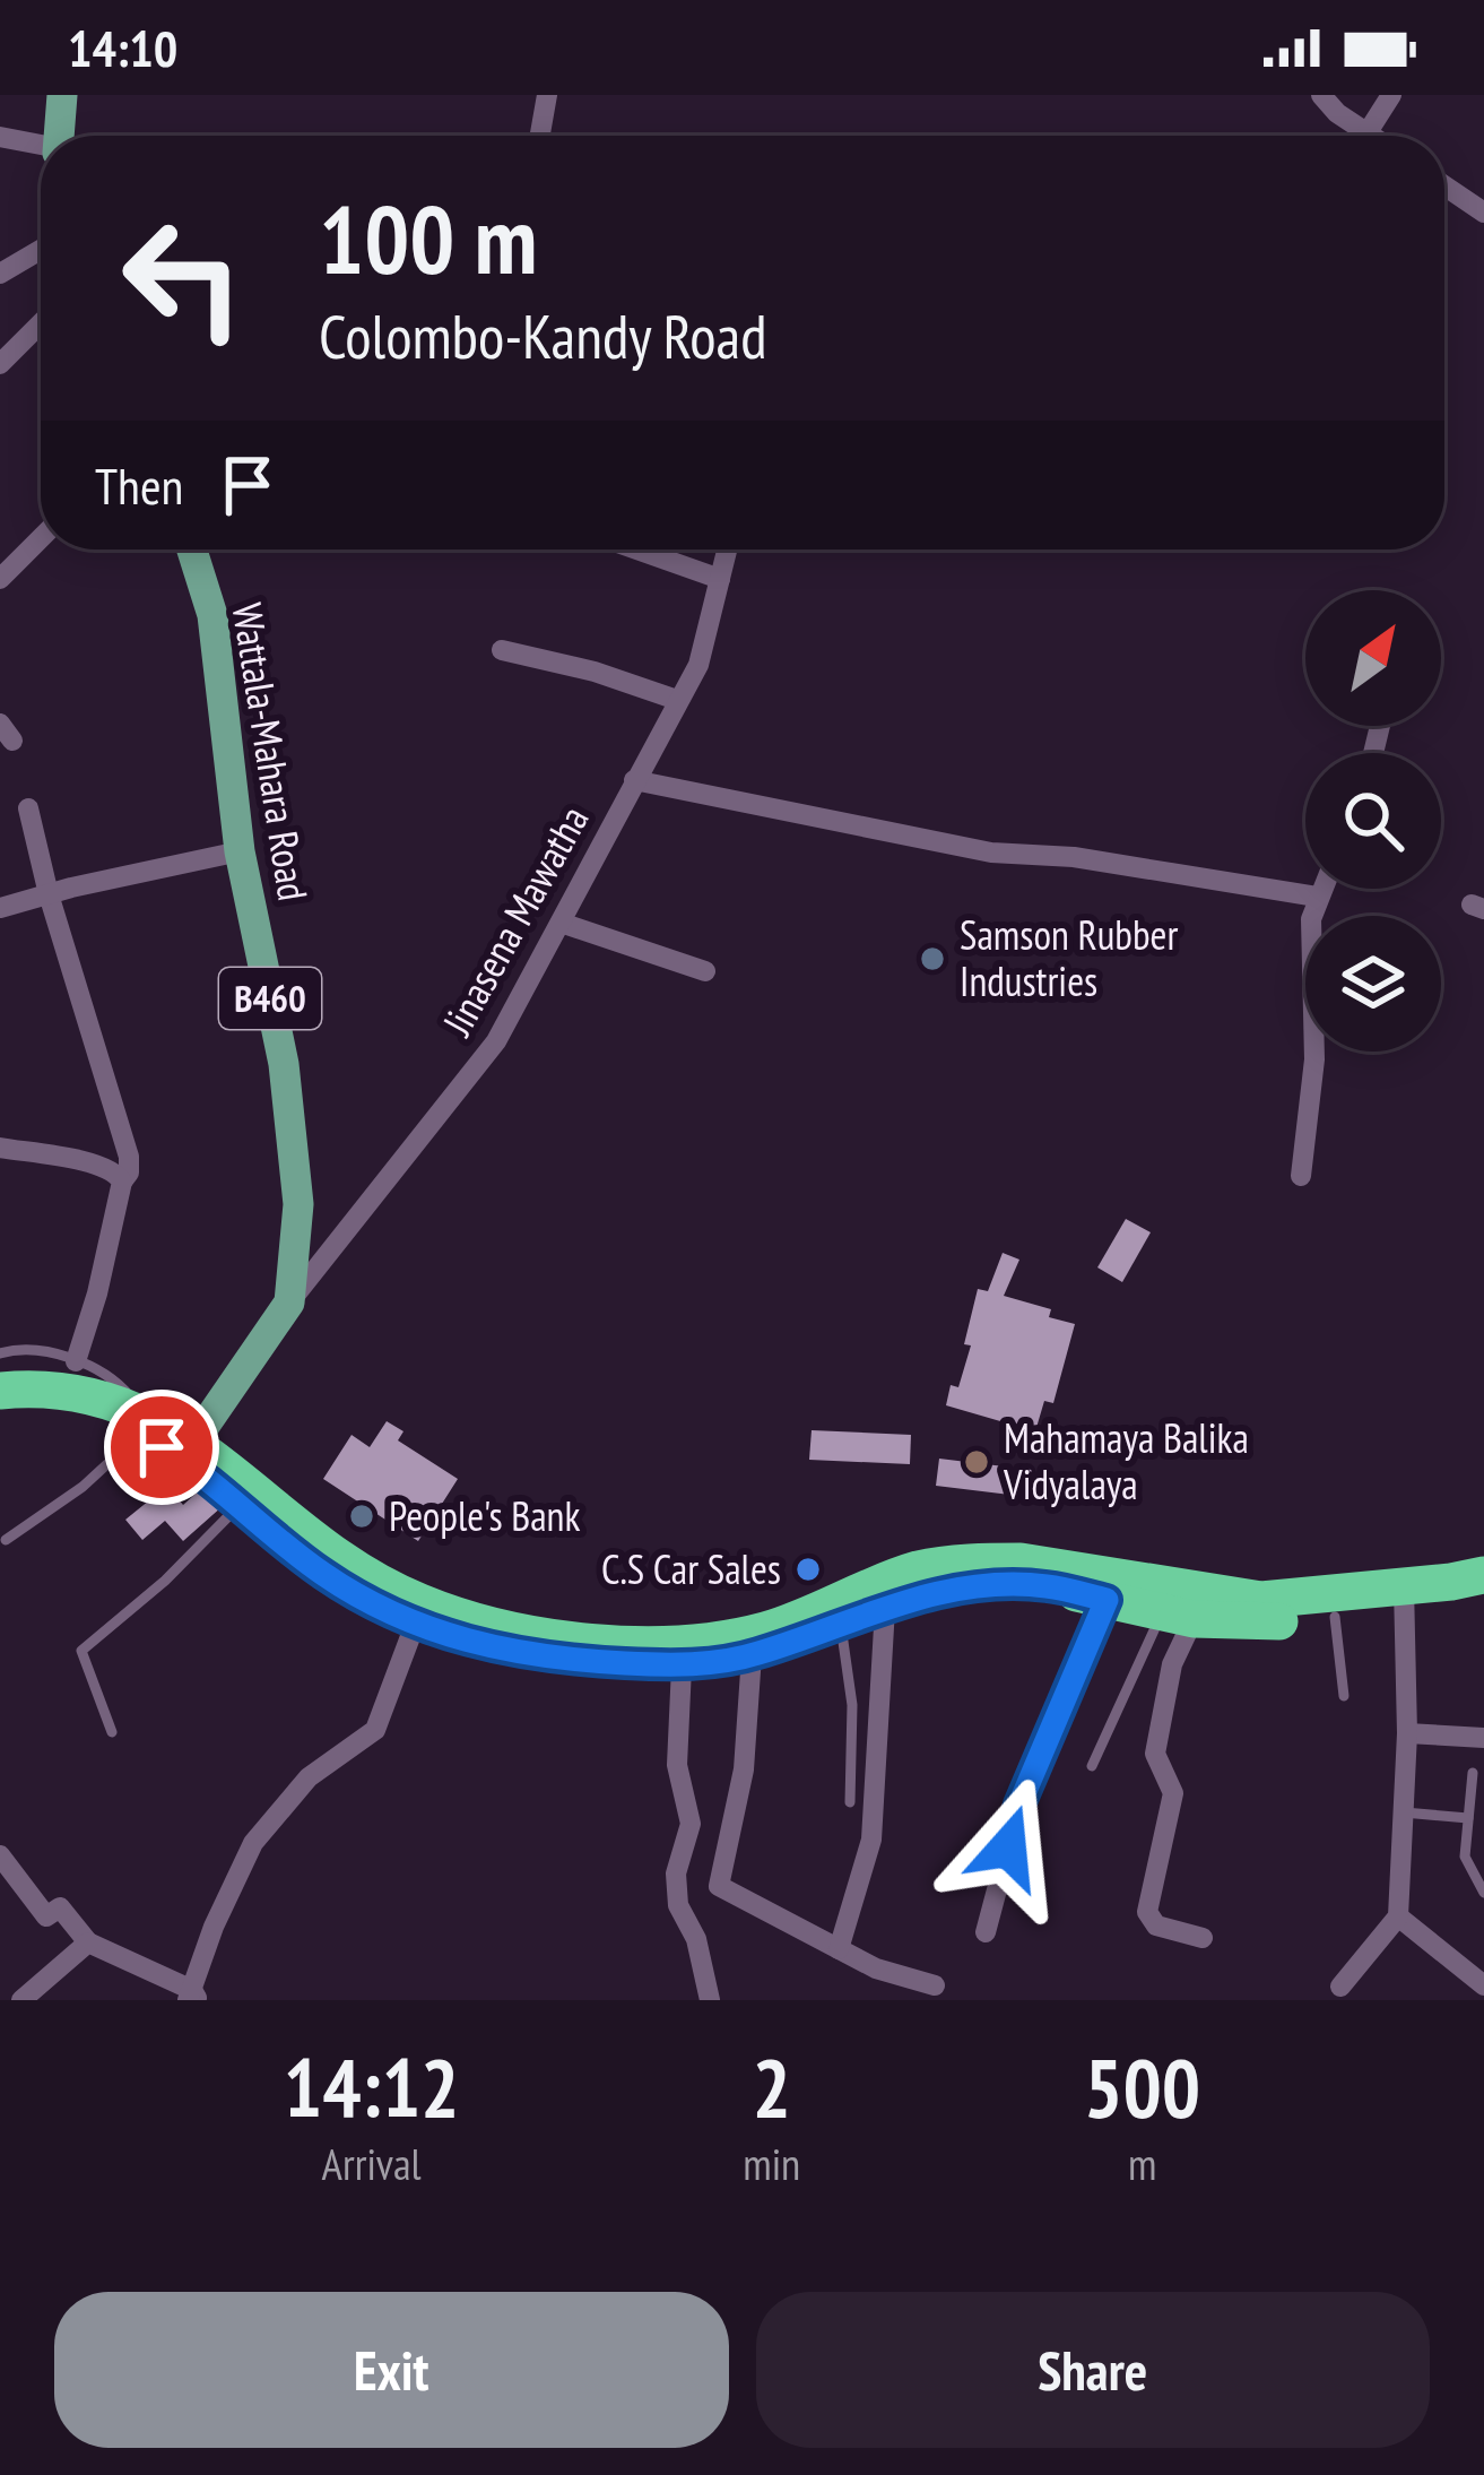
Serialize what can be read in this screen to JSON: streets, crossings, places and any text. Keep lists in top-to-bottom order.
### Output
{
  "streets": {
    "main road": ["Wattala-Mahara Road", "B460"],
    "street": ["Jinasena Mawatha"]
  },
  "crossings": [
    ["Wattala-Mahara Road", "Jinasena Mawatha"]
  ],
  "places": [
    "Samson Rubber Industries",
    "Mahamaya Balika Vidyalaya",
    "People's Bank",
    "C.S Car Sales"
  ],
  "north": "top right",
  "page": {
    "status": "14:10",
    "turn": ["100 m", "Colombo-Kandy Road"],
    "then": "Then",
    "eta": [
      "14:12",
      "Arrival",
      "2",
      "min",
      "500",
      "m"
    ],
    "buttons": ["Exit", "Share"]
  }
}
